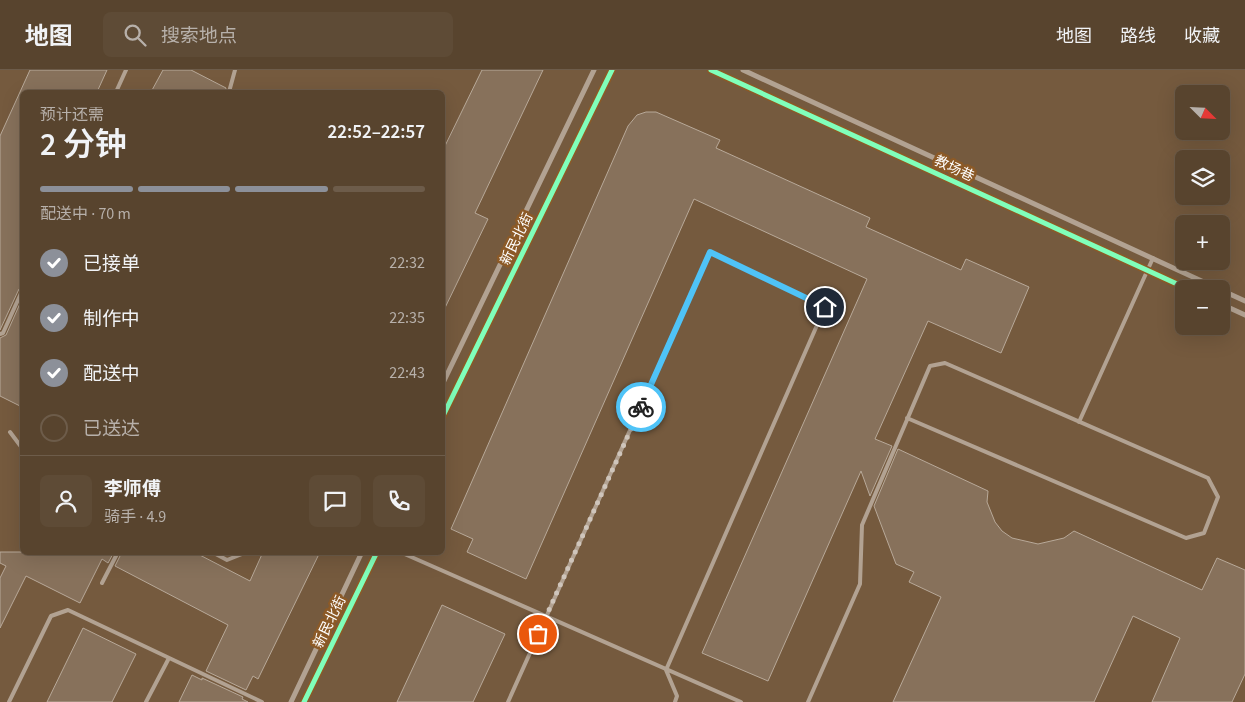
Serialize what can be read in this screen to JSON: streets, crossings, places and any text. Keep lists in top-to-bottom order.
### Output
{
  "streets": {
    "street": ["教场巷", "新民北街"]
  },
  "north": "bottom right",
  "page": {
    "header": "地图",
    "search": "搜索地点",
    "nav": ["地图", "路线", "收藏"],
    "map_buttons": ["+", "−"],
    "heading": ["2 分钟", "预计还需", "22:52–22:57"],
    "panel": ["李师傅", "骑手 · 4.9"],
    "bar": "配送中 · 70 m",
    "list": [
      ["已接单", "22:32"],
      ["制作中", "22:35"],
      ["配送中", "22:43"],
      "已送达"
    ]
  }
}
